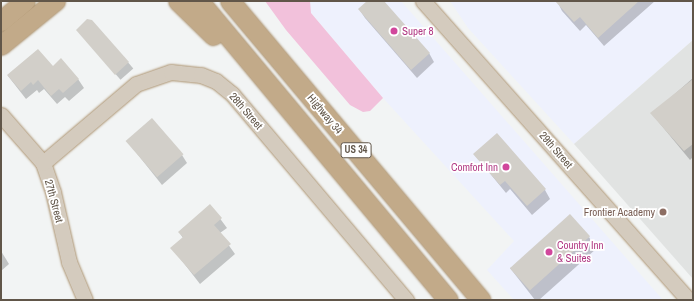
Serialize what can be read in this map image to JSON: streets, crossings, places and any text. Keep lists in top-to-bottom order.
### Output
{
  "streets": {
    "highway": ["Highway 34", "US 34"],
    "street": ["28th Street", "29th Street", "27th Street"]
  },
  "crossings": [
    ["28th Street", "27th Street"]
  ],
  "places": [
    "Super 8",
    "Comfort Inn",
    "Frontier Academy",
    "Country Inn & Suites"
  ]
}
